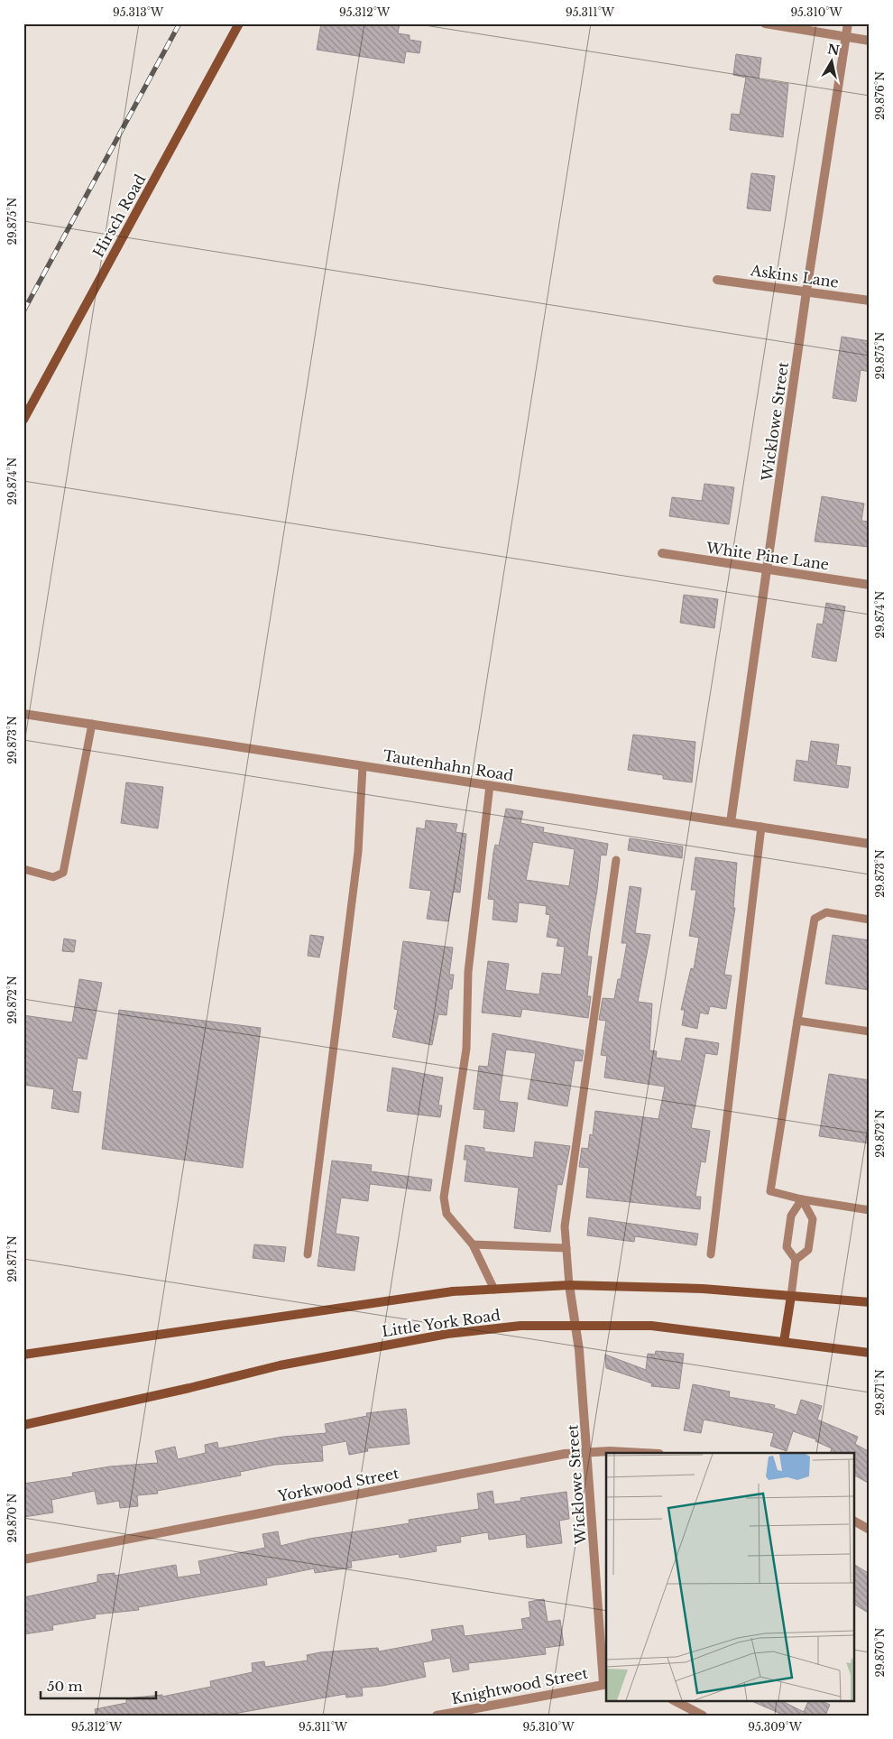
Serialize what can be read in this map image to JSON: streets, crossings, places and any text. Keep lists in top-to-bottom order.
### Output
{
  "streets": {
    "main road": ["Hirsch Road", "Little York Road"],
    "street": [
      "Askins Lane",
      "Wicklowe Street",
      "White Pine Lane",
      "Tautenhahn Road",
      "Yorkwood Street",
      "Knightwood Street"
    ]
  },
  "crossings": [
    ["Askins Lane", "Wicklowe Street"],
    ["Wicklowe Street", "White Pine Lane"],
    ["Wicklowe Street", "Tautenhahn Road"],
    ["Wicklowe Street", "Little York Road"],
    ["Wicklowe Street", "Yorkwood Street"],
    ["Wicklowe Street", "Knightwood Street"]
  ],
  "scale_bar": "50 m",
  "north": "top",
  "coordinates": [
    "95.313°W",
    "95.312°W",
    "95.311°W",
    "95.310°W",
    "29.876°N",
    "29.875°N",
    "29.874°N",
    "29.873°N",
    "29.872°N",
    "29.871°N",
    "29.870°N",
    "95.309°W"
  ]
}
